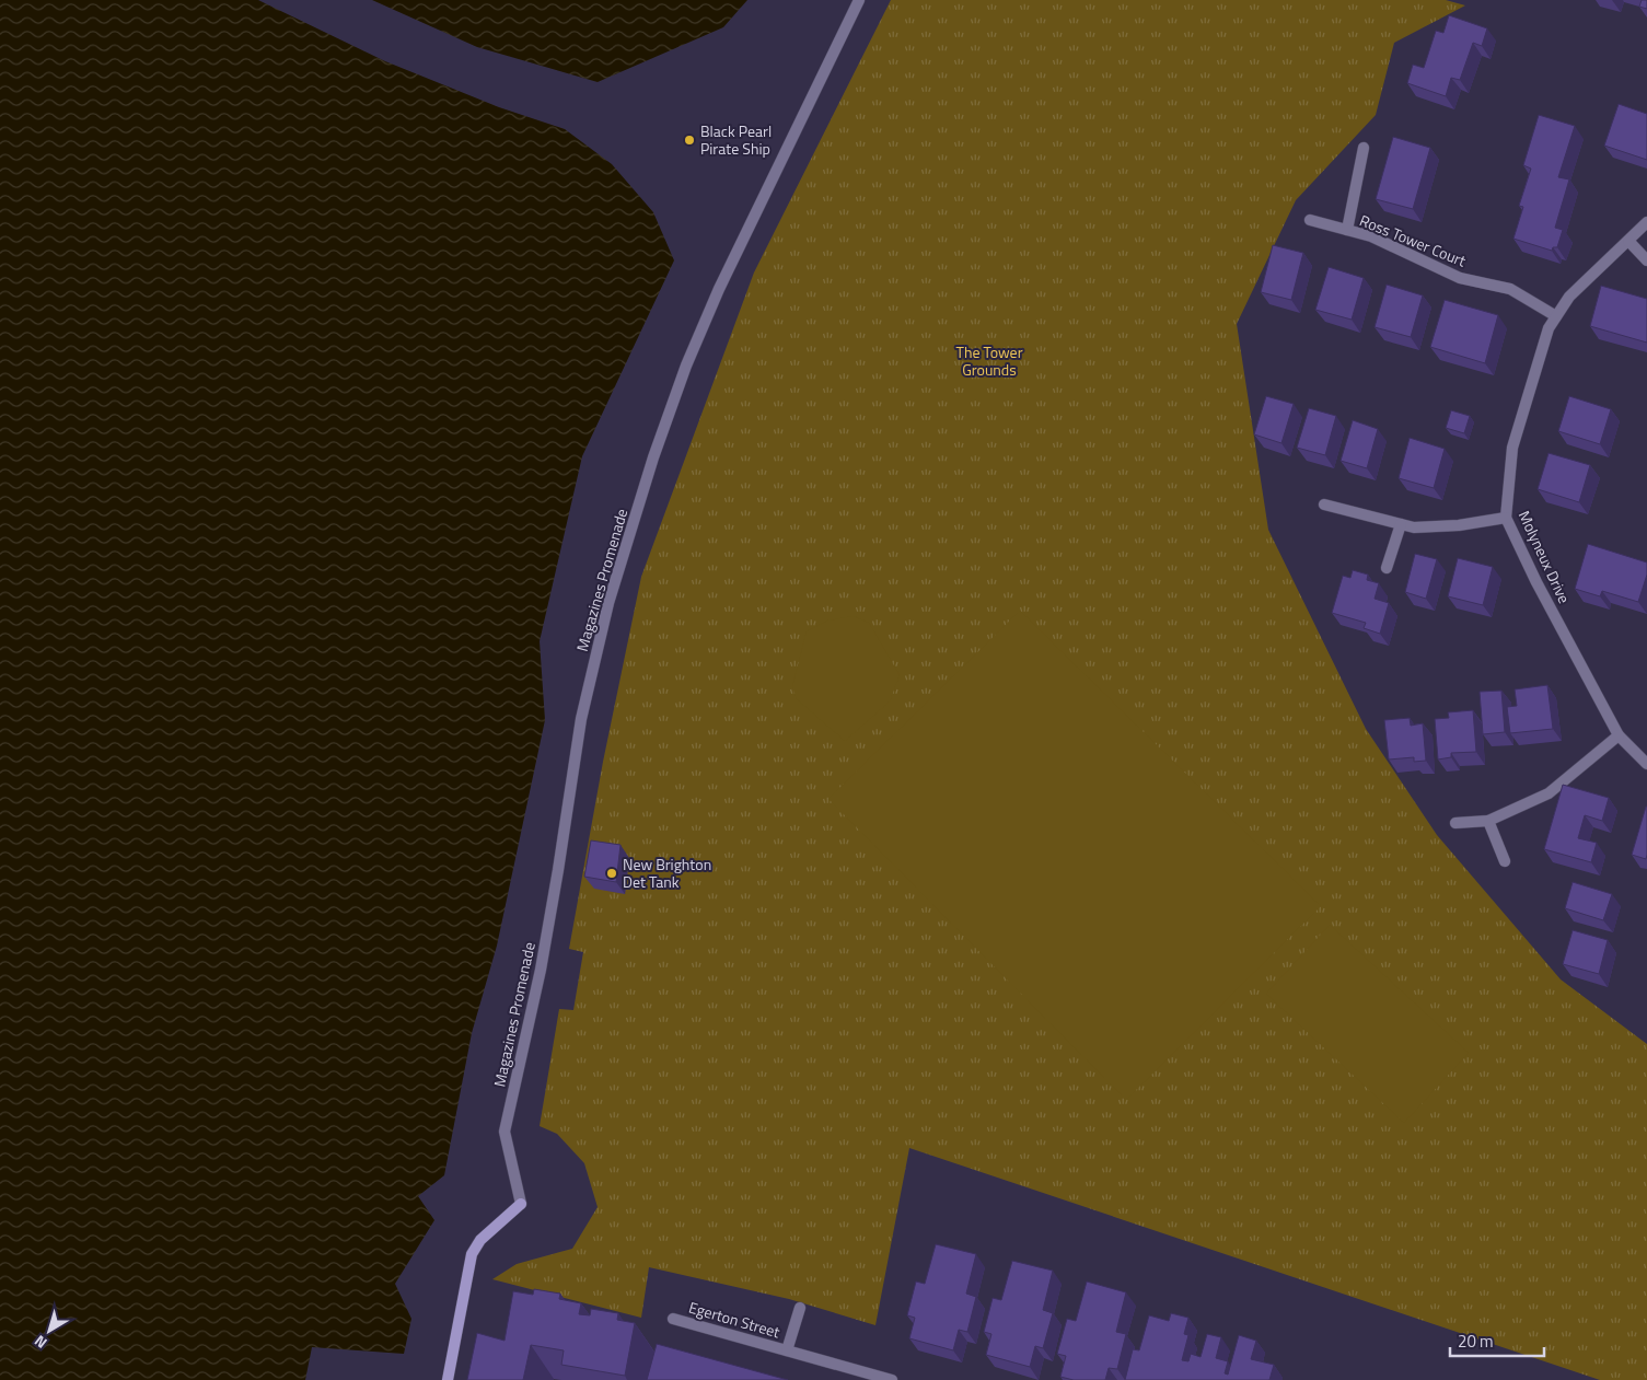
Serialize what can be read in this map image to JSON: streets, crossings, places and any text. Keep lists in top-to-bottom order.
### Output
{
  "streets": {
    "street": [
      "Ross Tower Court",
      "Molyneux Drive",
      "Magazines Promenade",
      "Egerton Street"
    ]
  },
  "crossings": [
    ["Ross Tower Court", "Molyneux Drive"]
  ],
  "parks": ["The Tower Grounds"],
  "places": ["Black Pearl Pirate Ship", "New Brighton Det Tank"],
  "scale_bar": "20 m",
  "north": "bottom left"
}
